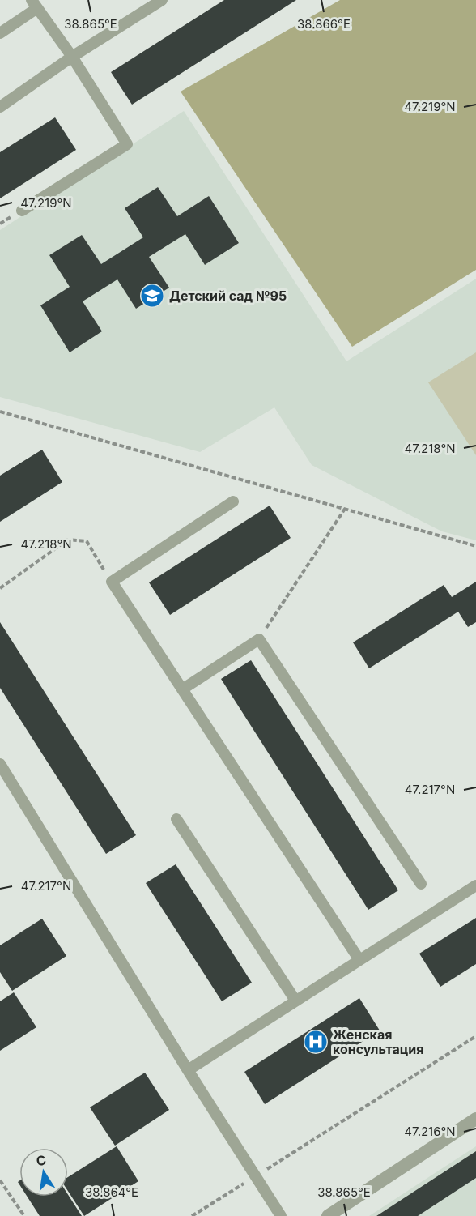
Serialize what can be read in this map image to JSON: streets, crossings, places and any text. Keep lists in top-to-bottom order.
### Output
{
  "places": {
    "school or university": ["Детский сад №95"],
    "hospital": ["Женская консультация"]
  },
  "north": "top",
  "coordinates": [
    "38.865°E",
    "38.866°E",
    "47.219°N",
    "47.218°N",
    "47.217°N",
    "47.216°N",
    "38.864°E"
  ]
}
